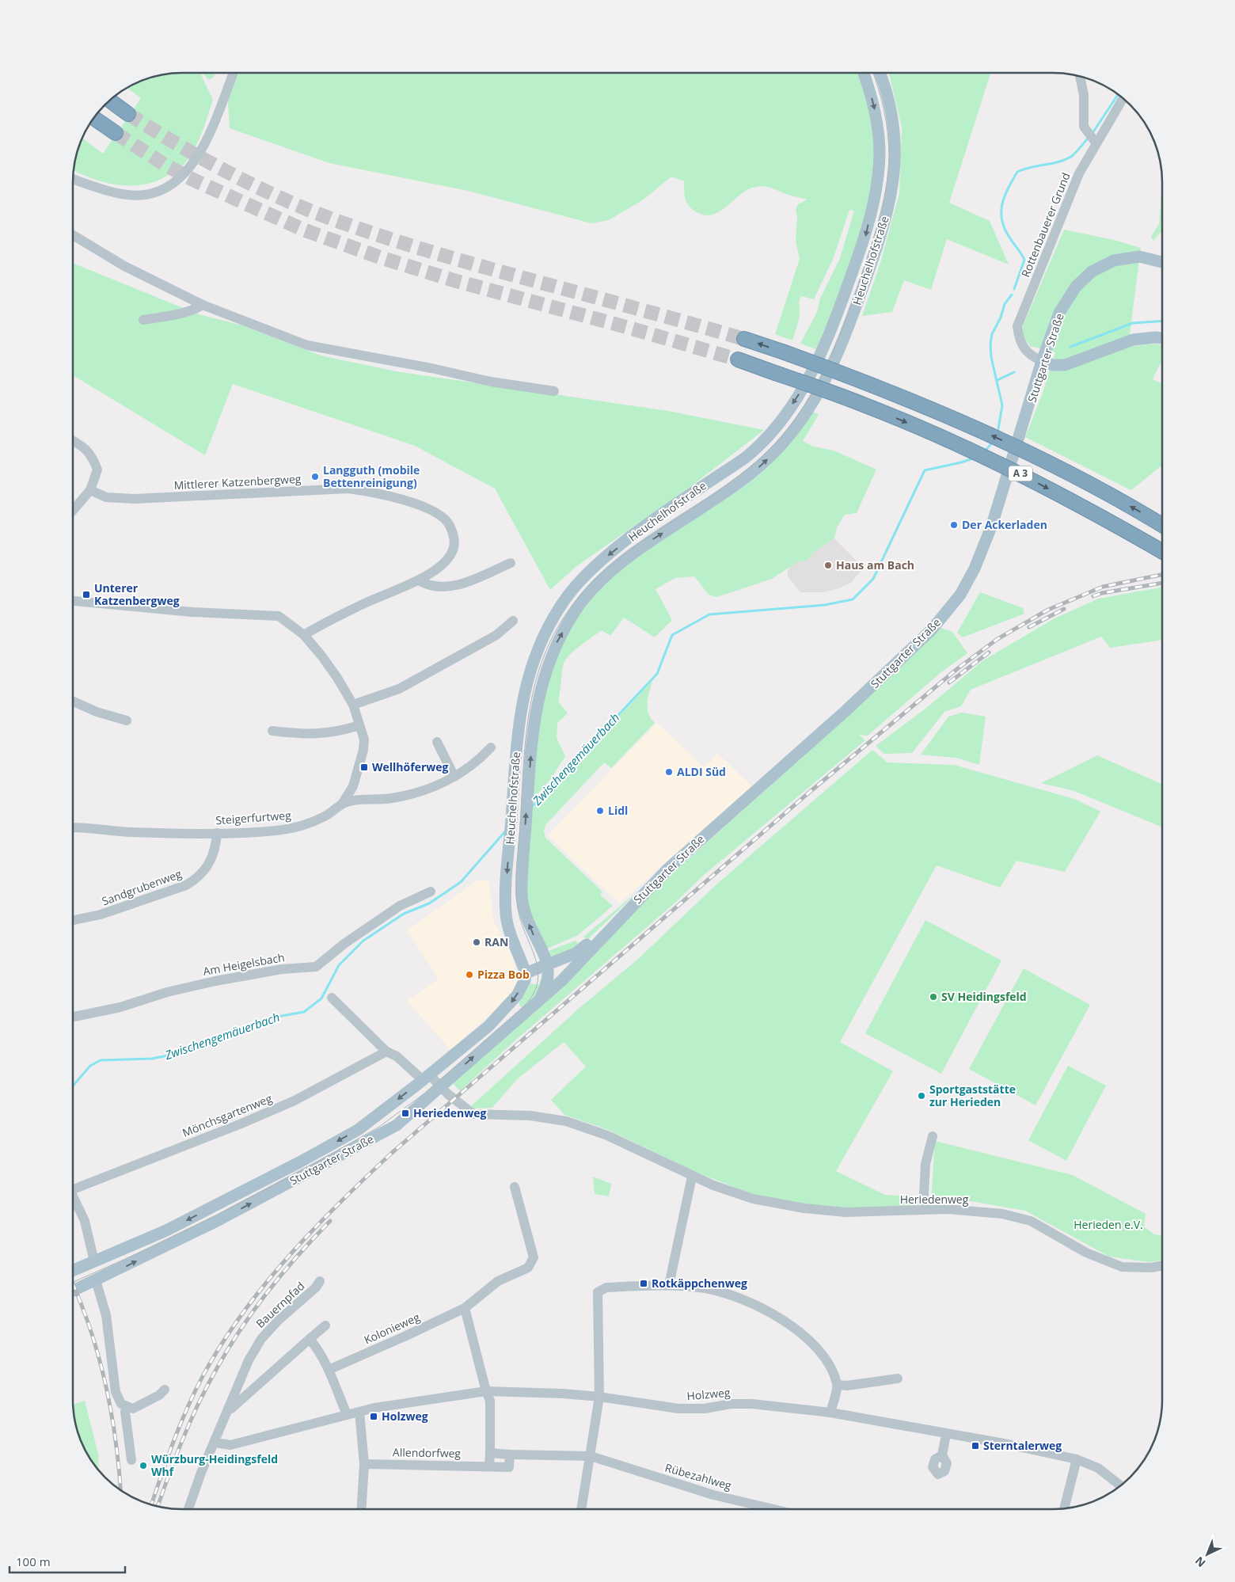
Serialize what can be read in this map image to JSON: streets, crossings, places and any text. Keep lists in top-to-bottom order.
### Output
{
  "streets": {
    "highway": ["A 3"],
    "main road": ["Heuchelhofstraße", "Stuttgarter Straße"],
    "street": [
      "Rottenbauerer Grund",
      "Mittlerer Katzenbergweg",
      "Steigerfurtweg",
      "Sandgrubenweg",
      "Am Heigelsbach",
      "Mönchsgartenweg",
      "Heriedenweg",
      "Bauernpfad",
      "Kolonieweg",
      "Holzweg",
      "Allendorfweg",
      "Rübezahlweg"
    ]
  },
  "crossings": [
    ["Rottenbauerer Grund", "Stuttgarter Straße"],
    ["Heuchelhofstraße", "Stuttgarter Straße"],
    ["Stuttgarter Straße", "Heriedenweg"],
    ["Steigerfurtweg", "Sandgrubenweg"],
    ["Bauernpfad", "Holzweg"]
  ],
  "water": ["Zwischengemäuerbach"],
  "parks": ["Herieden e.V."],
  "places": {
    "other": [
      "Langguth (mobile Bettenreinigung)",
      "Der Ackerladen",
      "Haus am Bach",
      "ALDI Süd",
      "Lidl",
      "RAN",
      "Pizza Bob",
      "SV Heidingsfeld",
      "Sportgaststätte zur Herieden",
      "Würzburg-Heidingsfeld Whf"
    ],
    "transit": [
      "Unterer Katzenbergweg",
      "Wellhöferweg",
      "Heriedenweg",
      "Rotkäppchenweg",
      "Holzweg",
      "Sterntalerweg"
    ]
  },
  "scale_bar": "100 m",
  "north": "bottom left"
}
